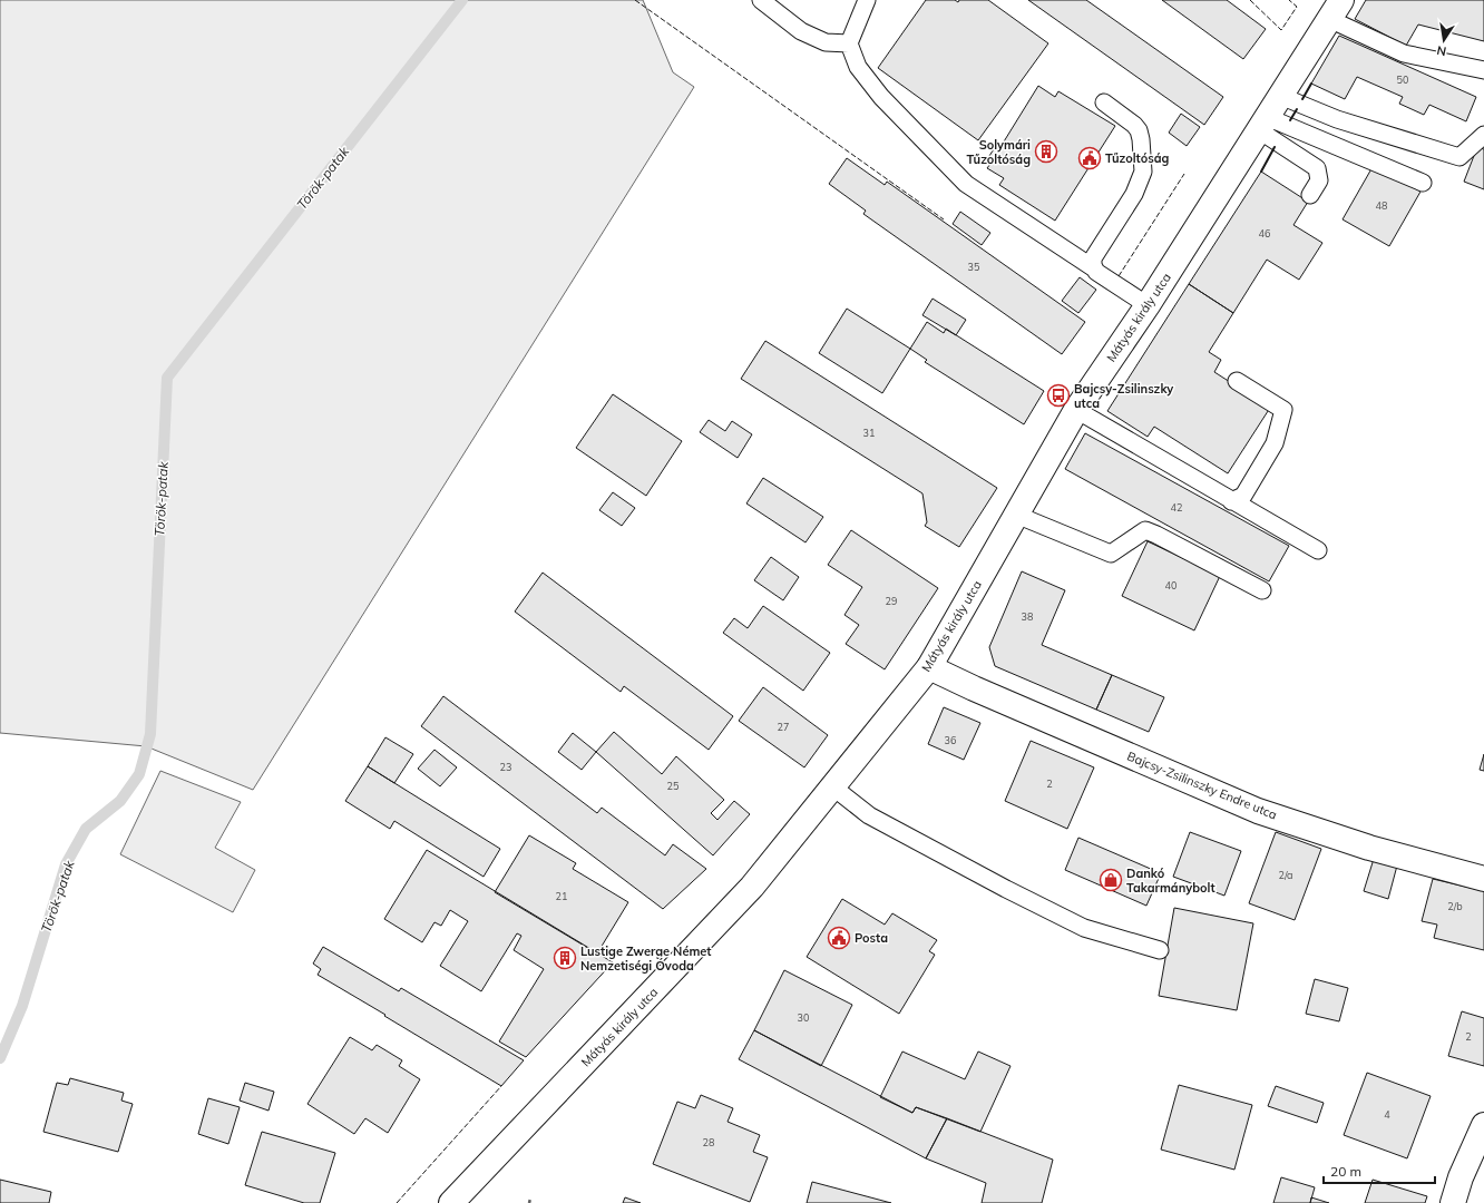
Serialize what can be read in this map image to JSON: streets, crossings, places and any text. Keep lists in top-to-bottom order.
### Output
{
  "streets": {
    "main road": ["Mátyás király utca", "Bajcsy-Zsilinszky Endre utca"]
  },
  "crossings": [
    ["Mátyás király utca", "Bajcsy-Zsilinszky Endre utca"]
  ],
  "water": ["Török-patak"],
  "places": {
    "building": ["Solymári Tűzoltóság", "Lustige Zwerge Német Nemzetiségi Óvoda"],
    "public building": ["Tűzoltóság", "Posta"],
    "bus stop": ["Bajcsy-Zsilinszky utca"],
    "shop": ["Dankó Takarmánybolt"]
  },
  "house_numbers": [
    "50",
    "48",
    "46",
    "35",
    "31",
    "42",
    "40",
    "29",
    "38",
    "27",
    "36",
    "23",
    "2",
    "25",
    "2/a",
    "21",
    "2/b",
    "30",
    "2",
    "4",
    "28"
  ],
  "scale_bar": "20 m",
  "north": "bottom"
}
